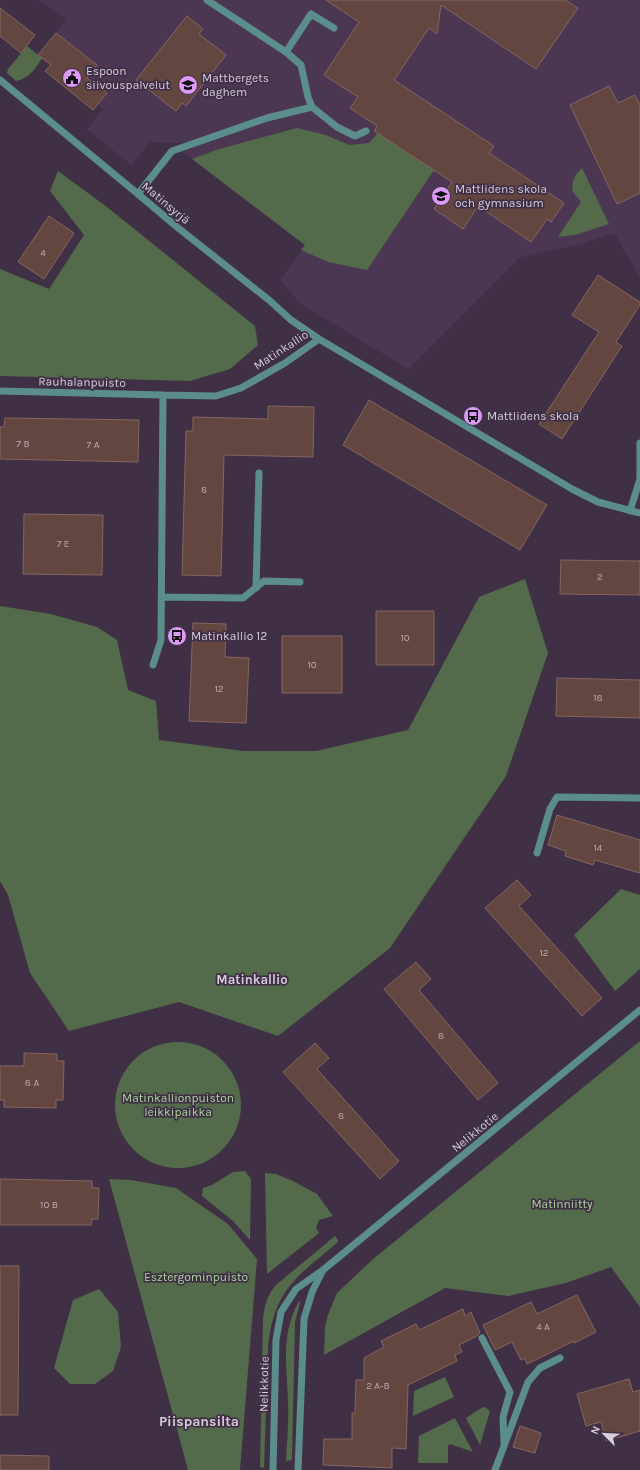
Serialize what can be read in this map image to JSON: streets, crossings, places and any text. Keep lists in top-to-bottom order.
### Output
{
  "streets": {
    "street": [
      "Matinsyrjä",
      "Matinkallio",
      "Rauhalanpuisto",
      "Nelikkotie"
    ]
  },
  "crossings": [
    ["Matinsyrjä", "Matinkallio"],
    ["Matinkallio", "Rauhalanpuisto"]
  ],
  "districts": ["Matinkallio", "Piispansilta"],
  "parks": ["Matinkallionpuiston leikkipaikka", "Matinniitty", "Esztergominpuisto"],
  "places": {
    "public building": ["Espoon siivouspalvelut"],
    "school or university": ["Mattbergets daghem", "Mattlidens skola och gymnasium"],
    "bus stop": ["Mattlidens skola", "Matinkallio 12"]
  },
  "house_numbers": [
    "4",
    "7 B",
    "7 A",
    "8",
    "7 E",
    "2",
    "10",
    "10",
    "12",
    "18",
    "14",
    "12",
    "8",
    "8 A",
    "8",
    "10 B",
    "4 A",
    "2 A-B"
  ],
  "north": "top left"
}
